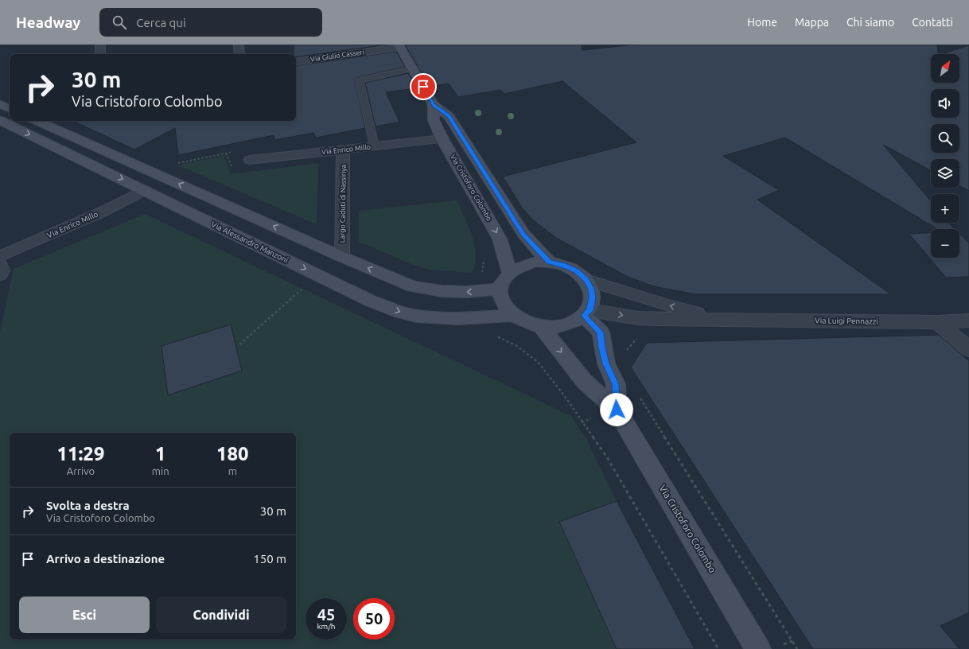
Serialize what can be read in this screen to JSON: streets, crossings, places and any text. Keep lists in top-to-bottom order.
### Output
{
  "streets": {
    "main road": ["Via Cristoforo Colombo", "Via Alessandro Manzoni"],
    "street": [
      "Via Giulio Casseri",
      "Via Enrico Millo",
      "Largo Caduti di Nassiriya",
      "Via Luigi Pennazzi"
    ]
  },
  "crossings": [
    ["Via Giulio Casseri", "Via Cristoforo Colombo"],
    ["Via Enrico Millo", "Via Cristoforo Colombo"],
    ["Via Enrico Millo", "Largo Caduti di Nassiriya"],
    ["Via Enrico Millo", "Via Alessandro Manzoni"],
    ["Via Cristoforo Colombo", "Via Alessandro Manzoni"],
    ["Via Cristoforo Colombo", "Via Luigi Pennazzi"],
    ["Via Alessandro Manzoni", "Via Luigi Pennazzi"]
  ],
  "north": "top right",
  "page": {
    "header": "Headway",
    "search": "Cerca qui",
    "nav": [
      "Home",
      "Mappa",
      "Chi siamo",
      "Contatti"
    ],
    "map_buttons": ["+", "−"],
    "turn": ["30 m", "Via Cristoforo Colombo"],
    "eta": [
      "11:29",
      "Arrivo",
      "1",
      "min",
      "180",
      "m"
    ],
    "list": [
      {
        "name": "Svolta a destra",
        "note": "Via Cristoforo Colombo",
        "value": "30 m"
      },
      {
        "name": "Arrivo a destinazione",
        "value": "150 m"
      }
    ],
    "buttons": ["Esci", "Condividi"],
    "speed": "45 km/h",
    "limit": "50"
  }
}
